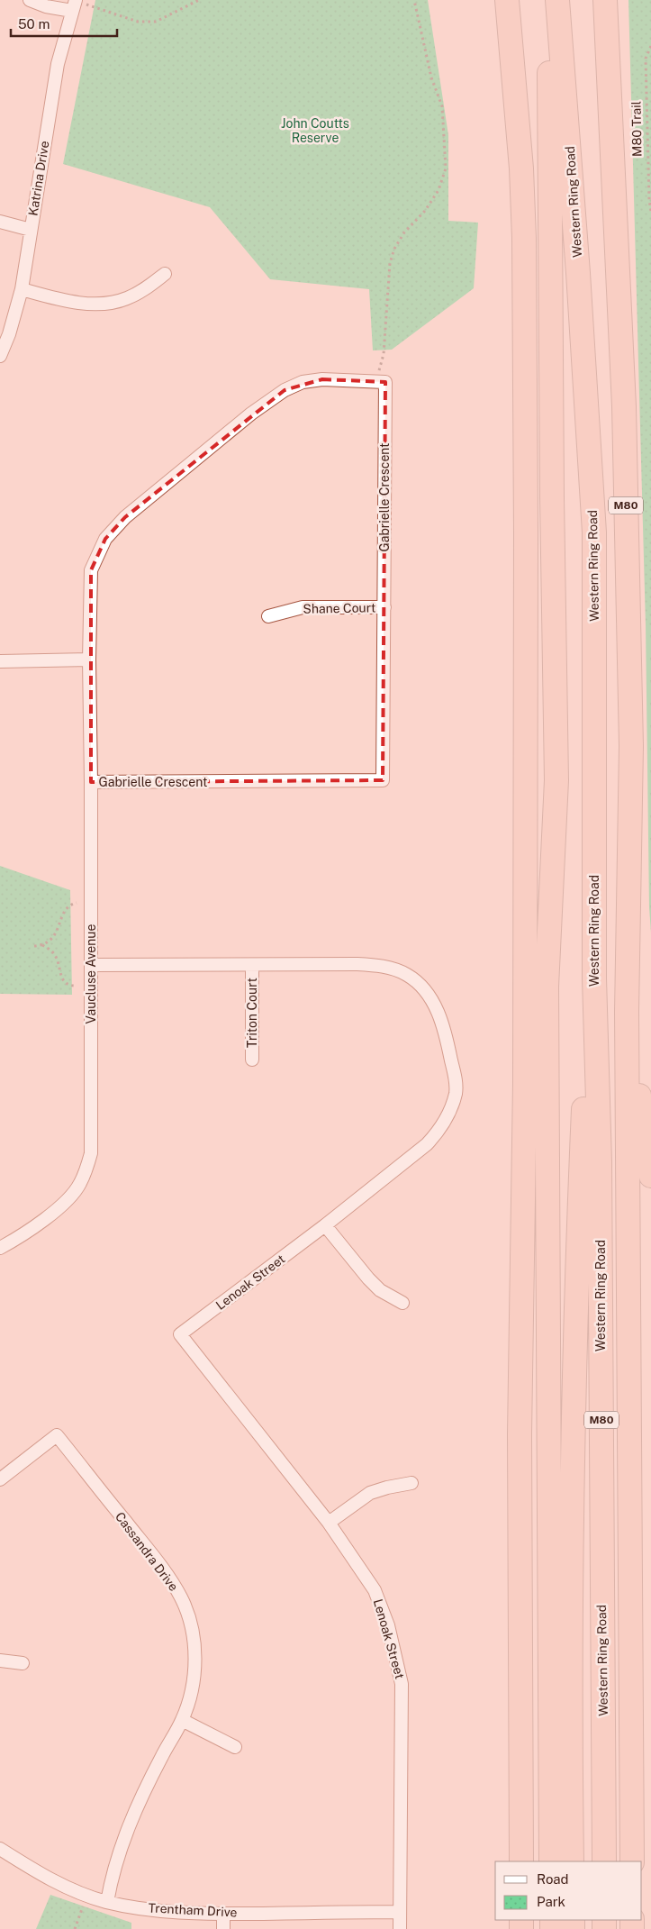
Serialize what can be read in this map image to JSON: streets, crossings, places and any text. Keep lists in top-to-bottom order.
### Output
{
  "streets": {
    "highway": ["Western Ring Road", "M80"],
    "street": [
      "Katrina Drive",
      "Gabrielle Crescent",
      "Shane Court",
      "Vaucluse Avenue",
      "Triton Court",
      "Lenoak Street",
      "Cassandra Drive",
      "Trentham Drive"
    ],
    "path": ["M80 Trail"]
  },
  "crossings": [
    ["Gabrielle Crescent", "Shane Court"],
    ["Gabrielle Crescent", "Vaucluse Avenue"],
    ["Vaucluse Avenue", "Lenoak Street"],
    ["Triton Court", "Lenoak Street"],
    ["Lenoak Street", "Trentham Drive"],
    ["Cassandra Drive", "Trentham Drive"]
  ],
  "parks": ["John Coutts Reserve"],
  "legend": ["Road", "Park"],
  "scale_bar": "50 m"
}
